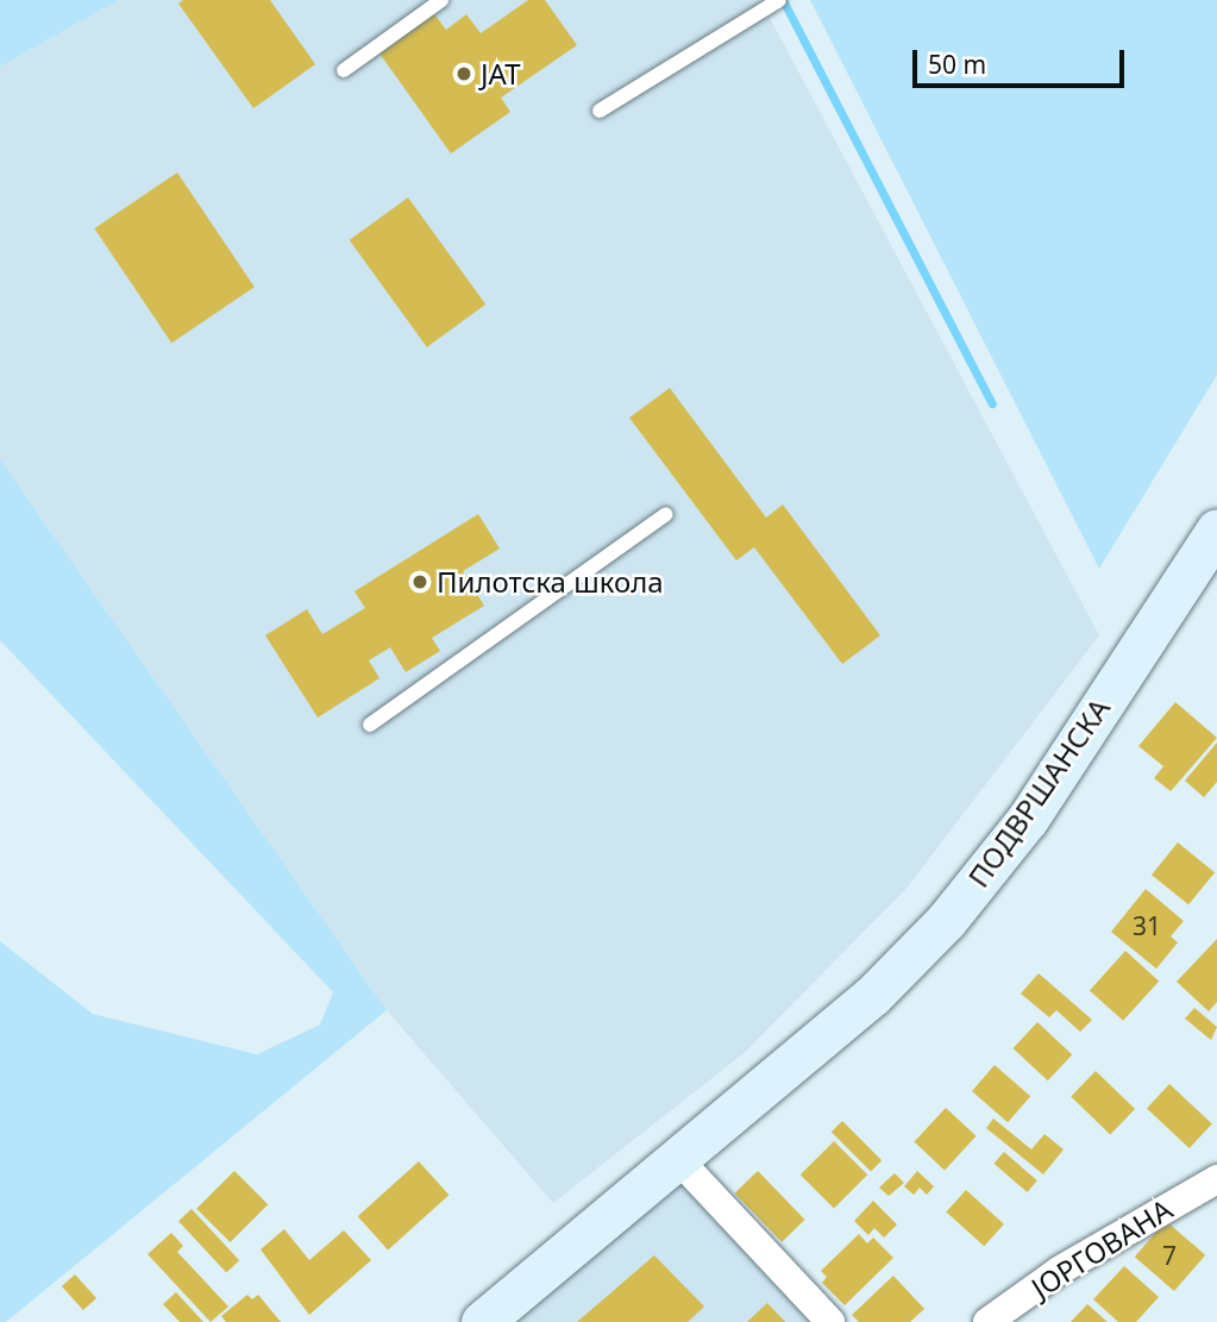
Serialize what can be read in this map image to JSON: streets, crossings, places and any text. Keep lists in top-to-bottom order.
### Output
{
  "streets": {
    "street": ["ПОДВРШАНСКА", "ЈОРГОВАНА"]
  },
  "places": ["ЈАТ", "Пилотска школа"],
  "house_numbers": ["31", "7"],
  "scale_bar": "50 m"
}
